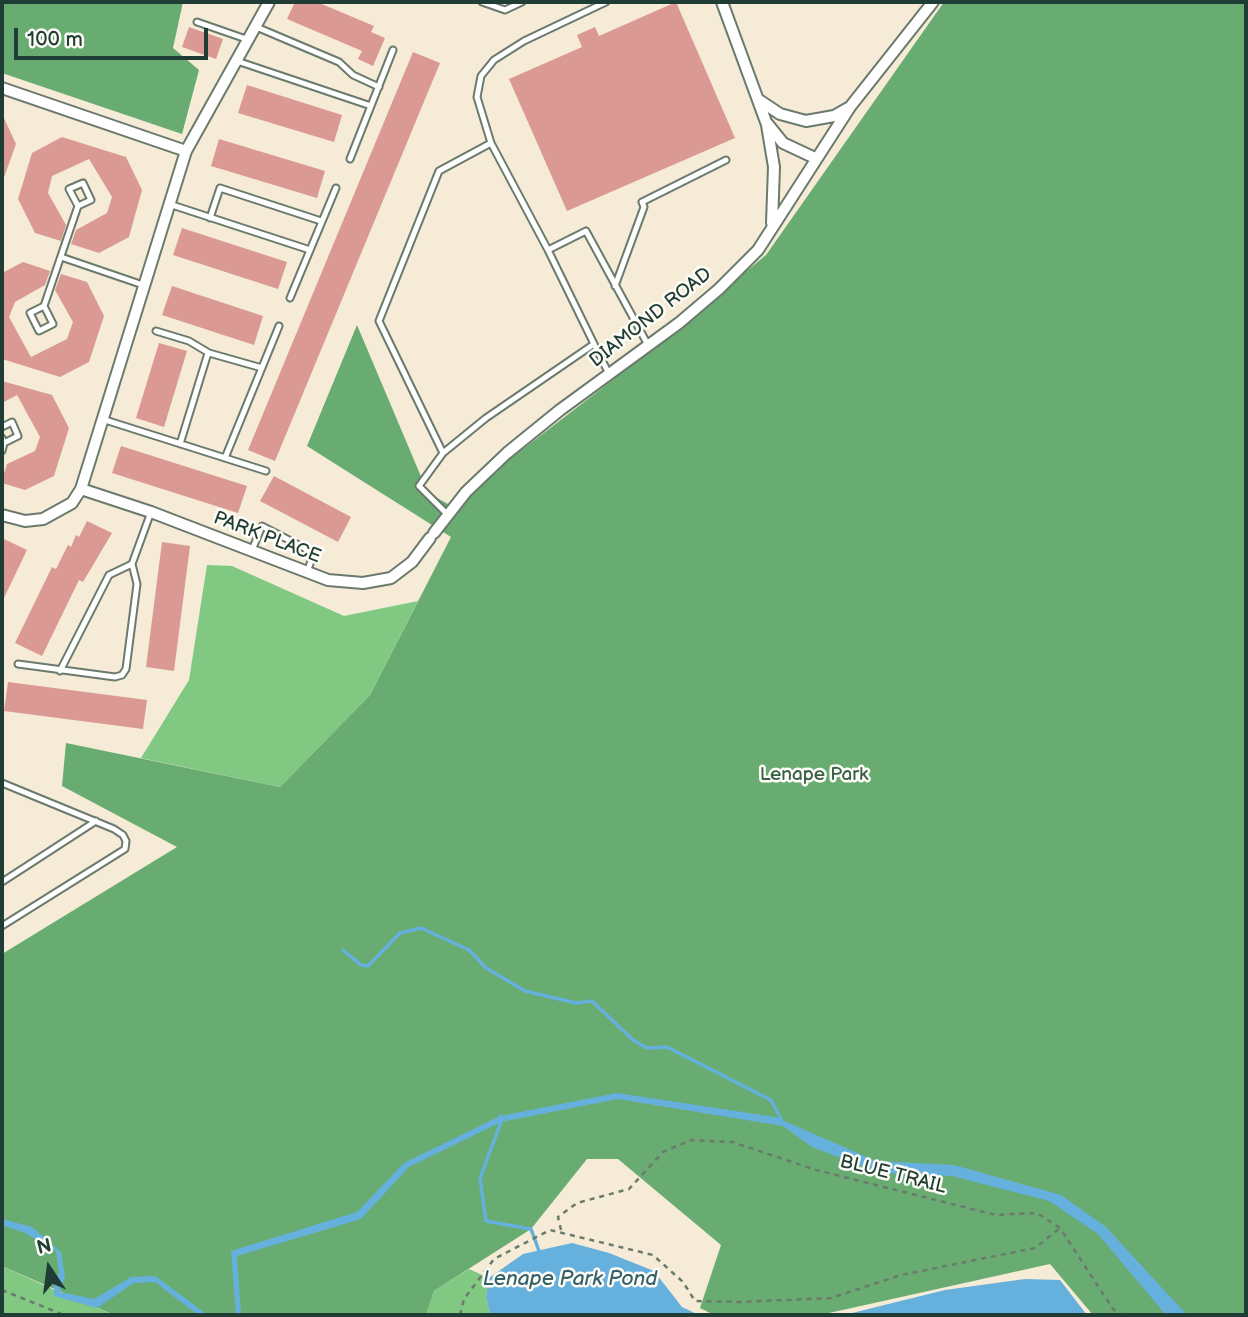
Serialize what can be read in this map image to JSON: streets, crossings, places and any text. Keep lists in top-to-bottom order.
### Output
{
  "streets": {
    "street": ["DIAMOND ROAD", "PARK PLACE"],
    "path": ["BLUE TRAIL"]
  },
  "crossings": [
    ["DIAMOND ROAD", "PARK PLACE"]
  ],
  "water": ["Lenape Park Pond"],
  "parks": ["Lenape Park"],
  "scale_bar": "100 m",
  "north": "top"
}
